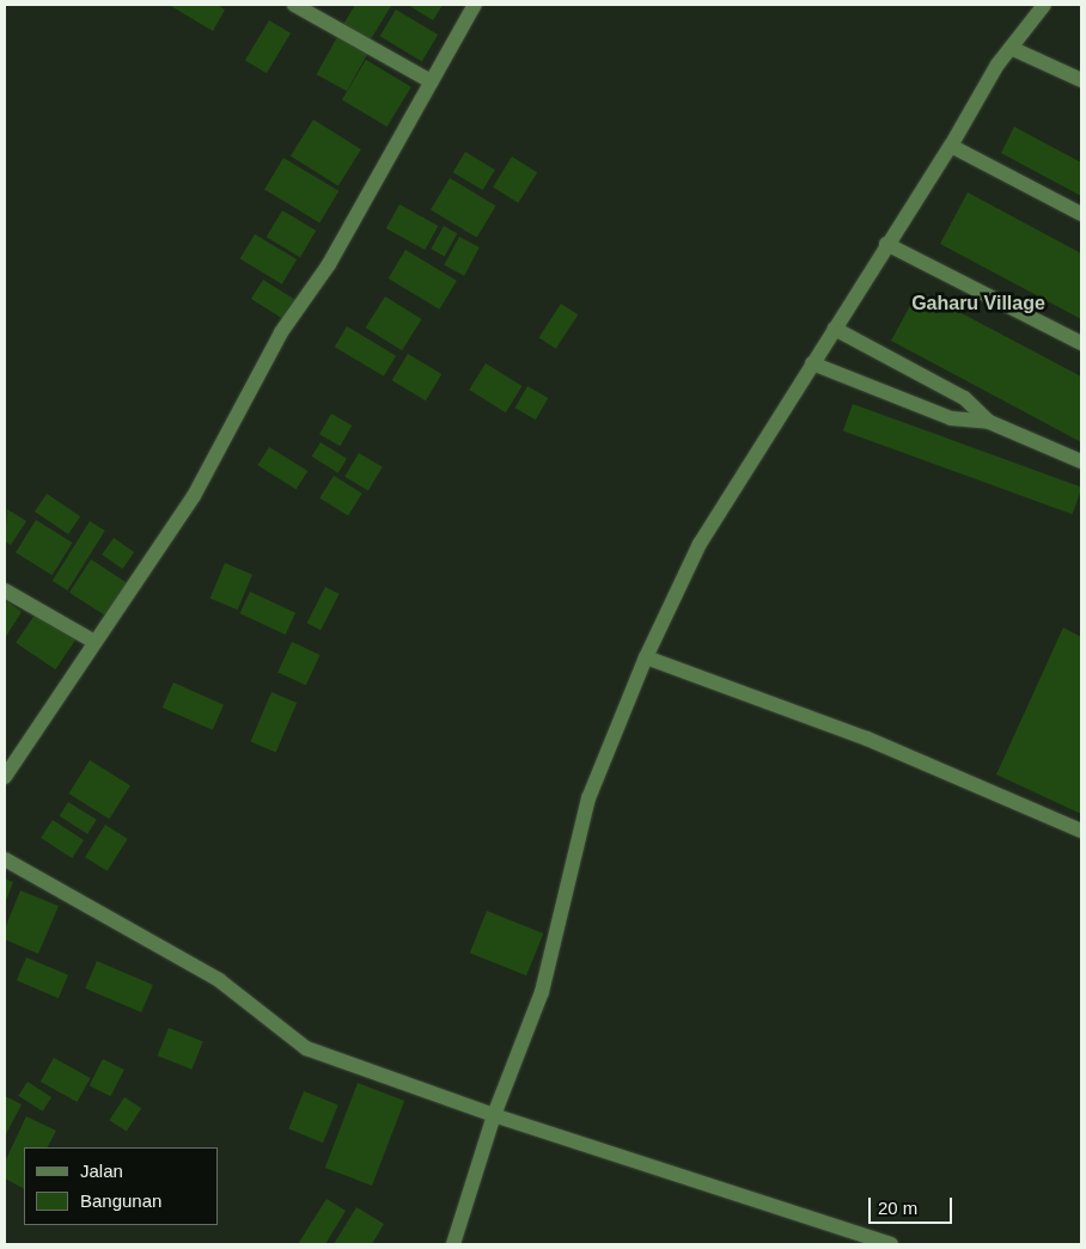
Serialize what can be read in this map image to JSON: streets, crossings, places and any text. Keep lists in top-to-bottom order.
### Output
{
  "districts": ["Gaharu Village"],
  "legend": ["Jalan", "Bangunan"],
  "scale_bar": "20 m"
}
